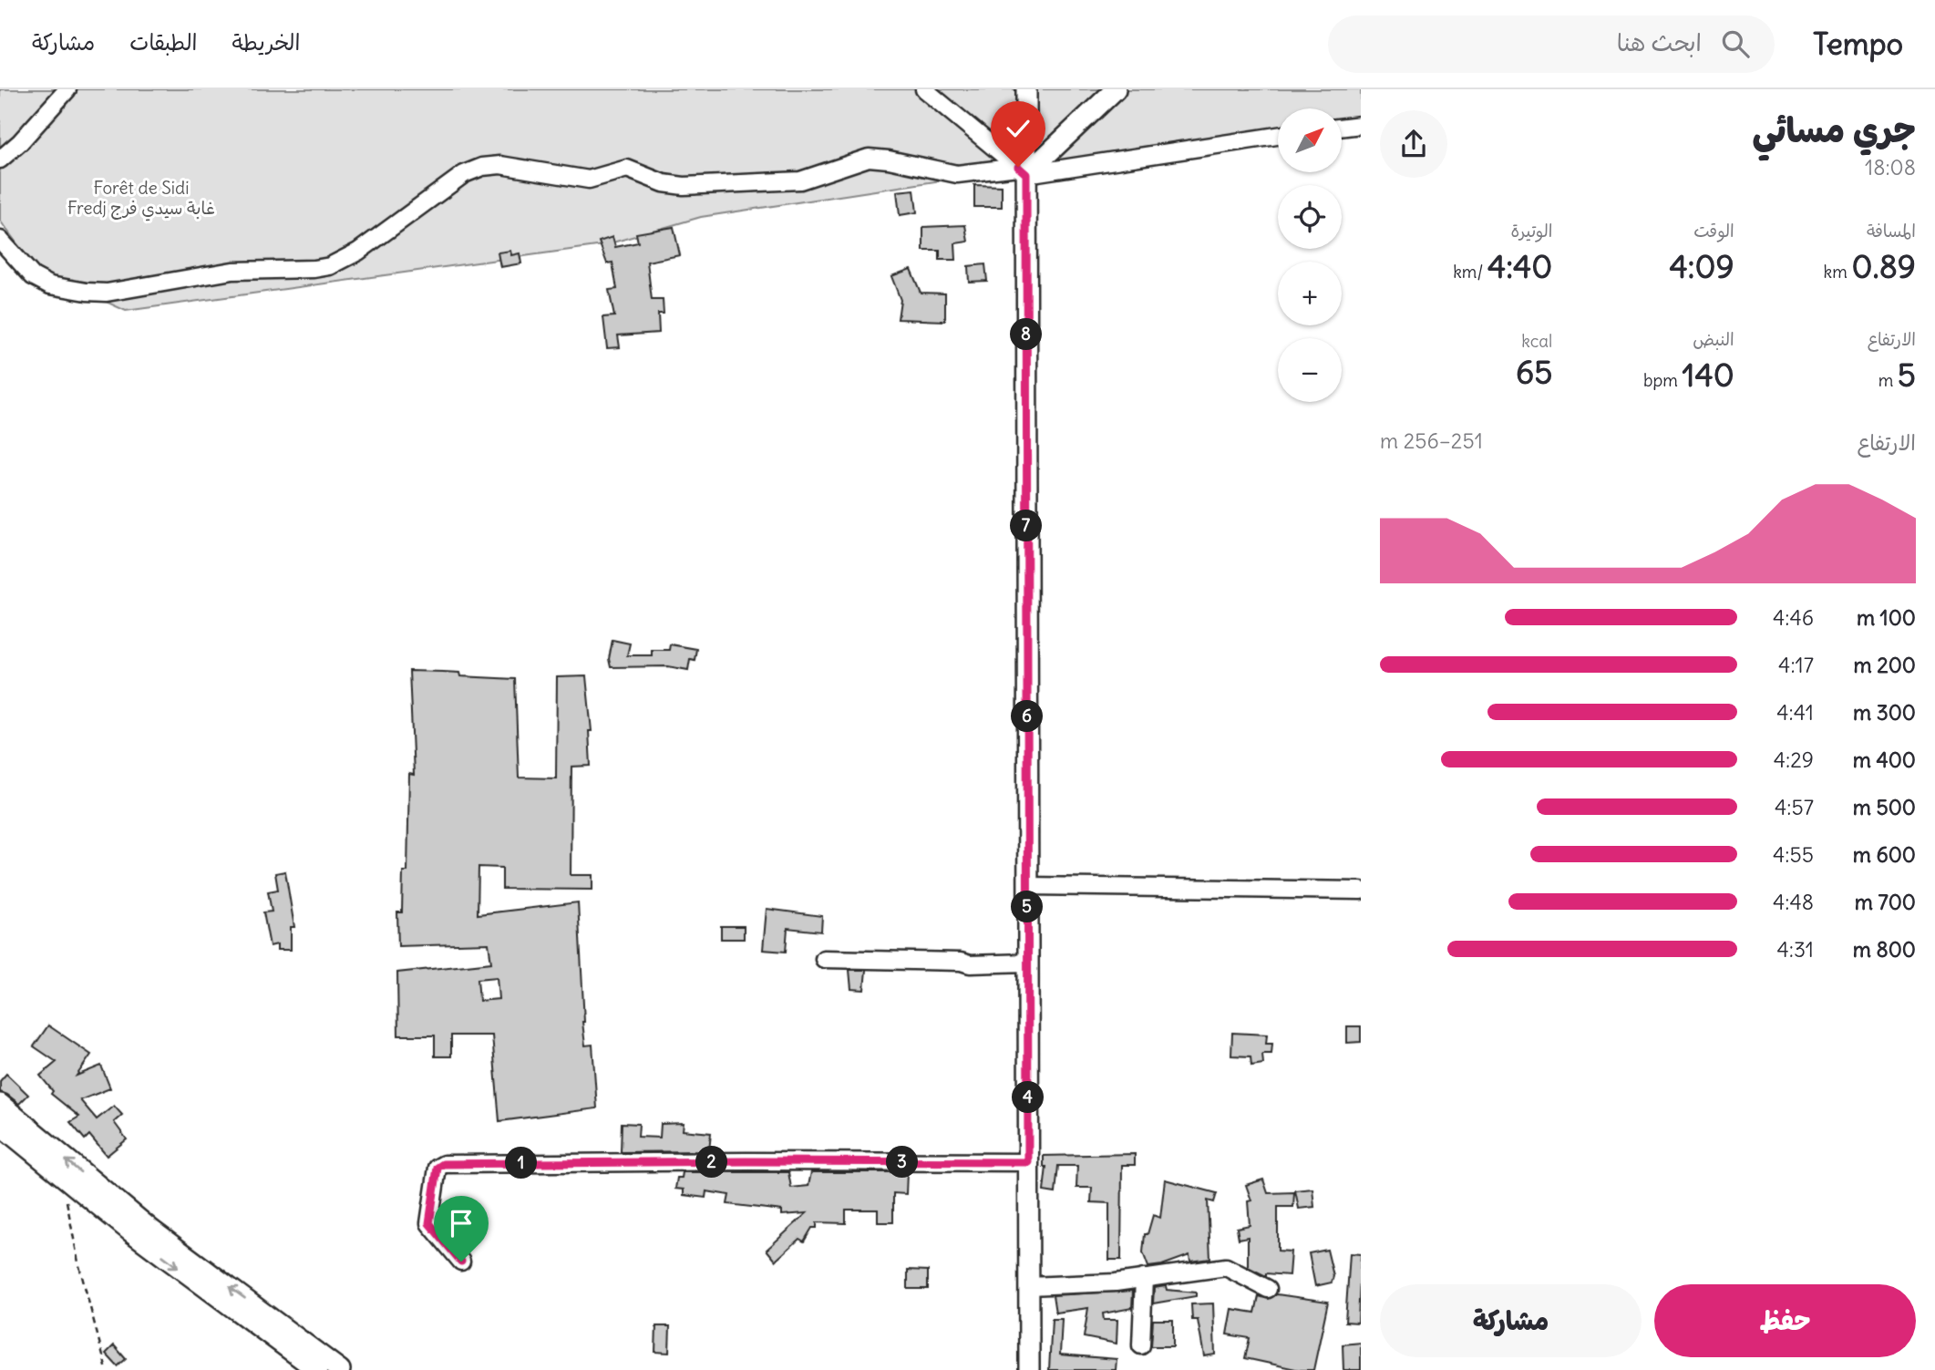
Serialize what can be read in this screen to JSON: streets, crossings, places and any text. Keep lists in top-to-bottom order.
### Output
{
  "parks": ["Forêt de Sidi Fredj غابة سيدي فرج"],
  "north": "top right",
  "page": {
    "header": "Tempo",
    "search": "ابحث هنا",
    "nav": ["الخريطة", "الطبقات", "مشاركة"],
    "heading": ["جري مسائي", "18:08"],
    "map_buttons": ["+", "−"],
    "stats": [
      ["المسافة", "0.89 km"],
      ["الوقت", "4:09"],
      ["الوتيرة", "4:40 /km"],
      ["الارتفاع", "5 m"],
      ["النبض", "140 bpm"],
      ["kcal", "65"]
    ],
    "pins": [
      "8",
      "7",
      "6",
      "5",
      "4",
      "2",
      "3",
      "1"
    ],
    "chart": ["الارتفاع", "251–256 m"],
    "list": [
      {
        "name": "100 m",
        "note": "4:46"
      },
      {
        "name": "200 m",
        "note": "4:17"
      },
      {
        "name": "300 m",
        "note": "4:41"
      },
      {
        "name": "400 m",
        "note": "4:29"
      },
      {
        "name": "500 m",
        "note": "4:57"
      },
      {
        "name": "600 m",
        "note": "4:55"
      },
      {
        "name": "700 m",
        "note": "4:48"
      },
      {
        "name": "800 m",
        "note": "4:31"
      }
    ],
    "buttons": ["حفظ", "مشاركة"]
  }
}
